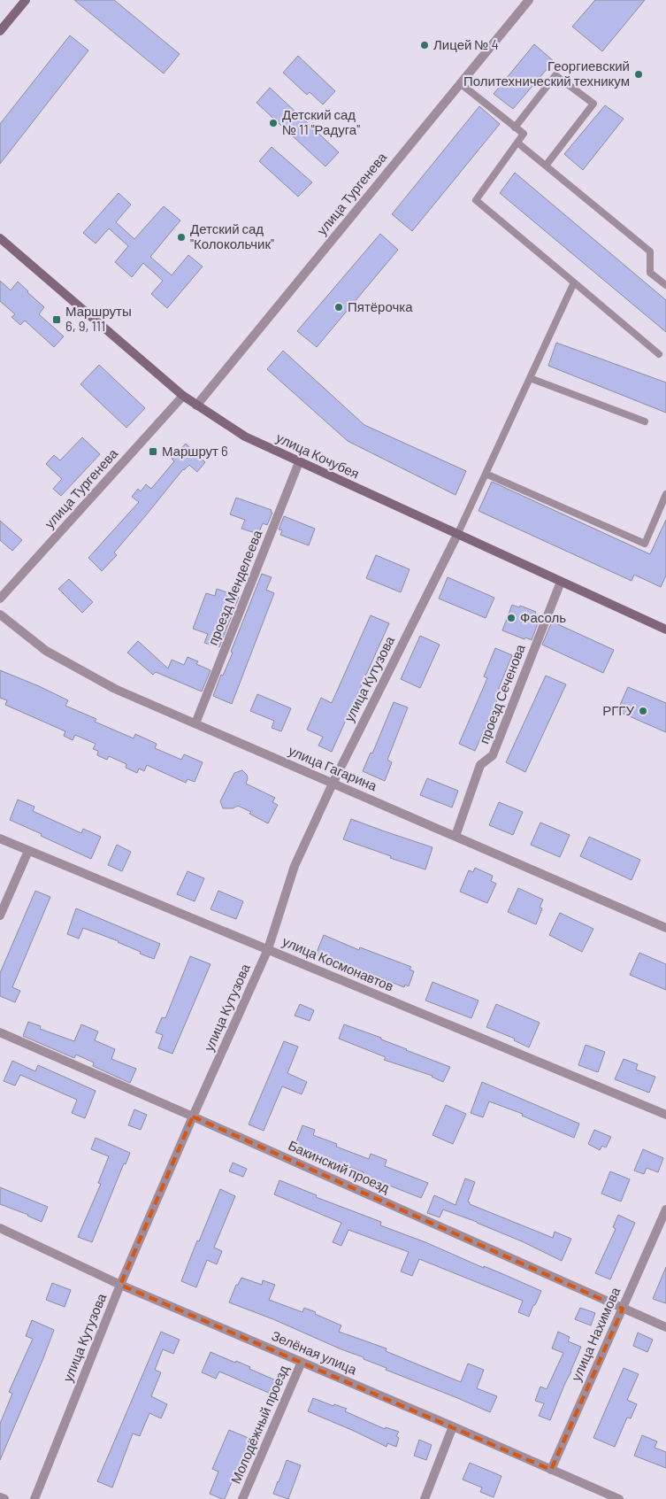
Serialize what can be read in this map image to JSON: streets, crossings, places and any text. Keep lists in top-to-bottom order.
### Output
{
  "streets": {
    "main road": ["улица Кочубея"],
    "street": [
      "улица Тургенева",
      "проезд Менделеева",
      "улица Кутузова",
      "проезд Сеченова",
      "улица Гагарина",
      "улица Космонавтов",
      "Бакинский проезд",
      "улица Нахимова",
      "Зелёная улица",
      "Молодёжный проезд"
    ]
  },
  "crossings": [
    ["улица Тургенева", "улица Кочубея"],
    ["улица Кочубея", "проезд Менделеева"],
    ["улица Кочубея", "улица Кутузова"],
    ["улица Кочубея", "проезд Сеченова"],
    ["проезд Менделеева", "улица Гагарина"],
    ["улица Кутузова", "улица Гагарина"],
    ["улица Кутузова", "улица Космонавтов"],
    ["улица Кутузова", "Бакинский проезд"],
    ["улица Кутузова", "Зелёная улица"],
    ["проезд Сеченова", "улица Гагарина"],
    ["Бакинский проезд", "улица Нахимова"],
    ["улица Нахимова", "Зелёная улица"],
    ["Зелёная улица", "Молодёжный проезд"]
  ],
  "places": {
    "other": [
      "Лицей № 4",
      "Георгиевский Политехнический техникум",
      "Детский сад № 11 \"Радуга\"",
      "Детский сад \"Колокольчик\"",
      "Пятёрочка",
      "Фасоль",
      "РГГУ"
    ],
    "transit": ["Маршруты 6, 9, 111", "Маршрут 6"]
  }
}
